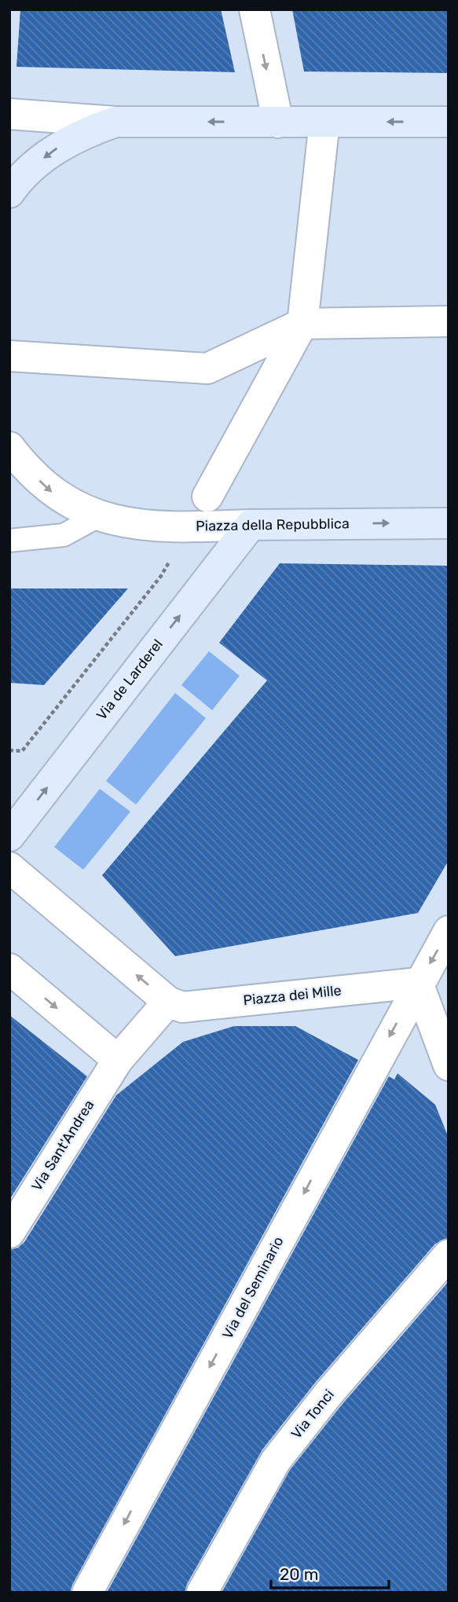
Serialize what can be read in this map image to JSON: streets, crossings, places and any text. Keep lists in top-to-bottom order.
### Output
{
  "streets": {
    "main road": ["Piazza della Repubblica", "Via de Larderel"],
    "street": [
      "Piazza dei Mille",
      "Via Sant'Andrea",
      "Via del Seminario",
      "Via Tonci"
    ]
  },
  "crossings": [
    ["Piazza della Repubblica", "Via de Larderel"],
    ["Piazza dei Mille", "Via del Seminario"]
  ],
  "one_way": ["Via de Larderel", "Via del Seminario"],
  "scale_bar": "20 m"
}
